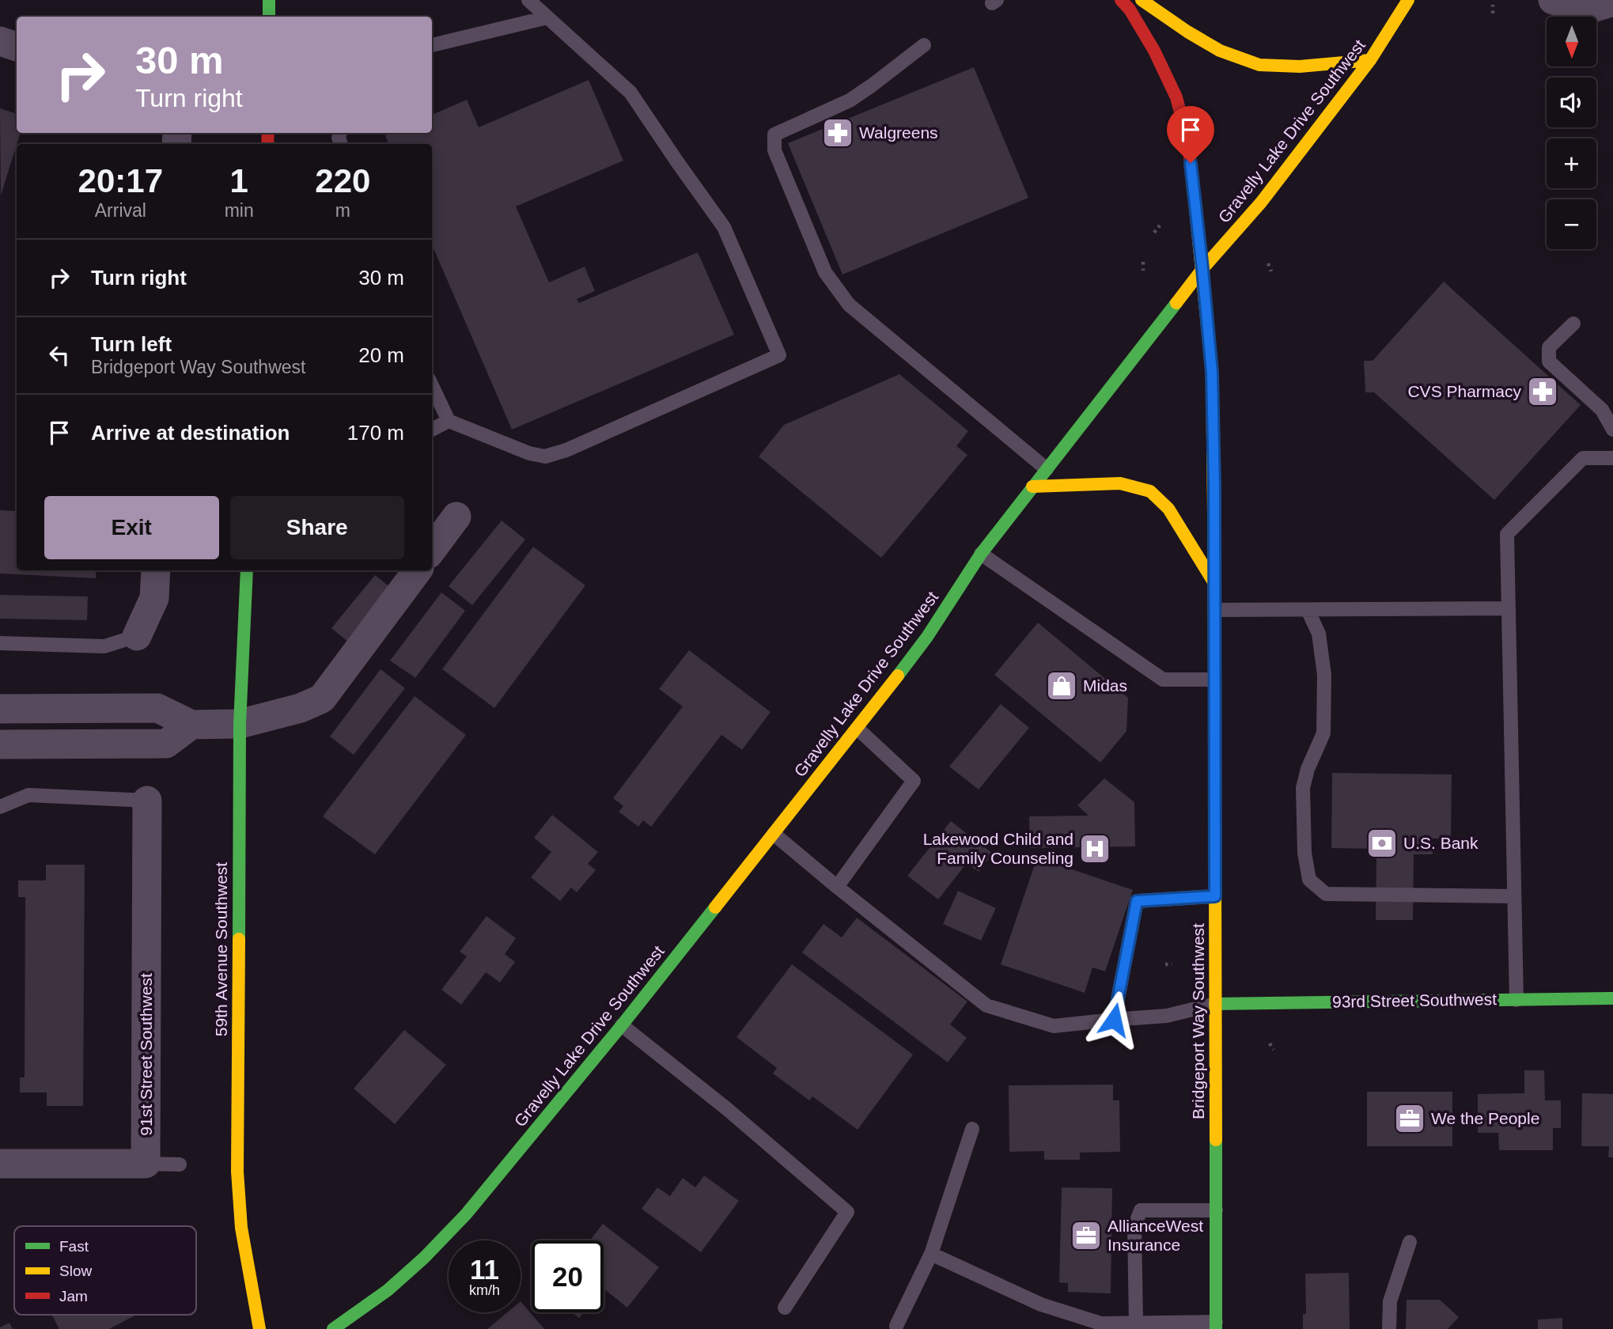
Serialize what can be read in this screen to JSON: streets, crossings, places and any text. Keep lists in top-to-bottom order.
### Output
{
  "streets": {
    "street": [
      "Gravelly Lake Drive Southwest",
      "59th Avenue Southwest",
      "93rd Street Southwest",
      "Bridgeport Way Southwest",
      "91st Street Southwest"
    ]
  },
  "crossings": [
    ["Gravelly Lake Drive Southwest", "Bridgeport Way Southwest"],
    ["93rd Street Southwest", "Bridgeport Way Southwest"]
  ],
  "places": {
    "pharmacy": ["Walgreens", "CVS Pharmacy"],
    "shop": ["Midas"],
    "bank": ["U.S. Bank"],
    "hospital": ["Lakewood Child and Family Counseling"],
    "office": ["We the People", "AllianceWest Insurance"]
  },
  "legend": ["Fast", "Slow", "Jam"],
  "north": "bottom",
  "page": {
    "map_buttons": ["+", "−"],
    "turn": ["30 m", "Turn right"],
    "eta": [
      "20:17",
      "Arrival",
      "1",
      "min",
      "220",
      "m"
    ],
    "list": [
      {
        "name": "Turn right",
        "value": "30 m"
      },
      {
        "name": "Turn left",
        "note": "Bridgeport Way Southwest",
        "value": "20 m"
      },
      {
        "name": "Arrive at destination",
        "value": "170 m"
      }
    ],
    "buttons": ["Exit", "Share"],
    "speed": "11 km/h",
    "limit": "20"
  }
}
